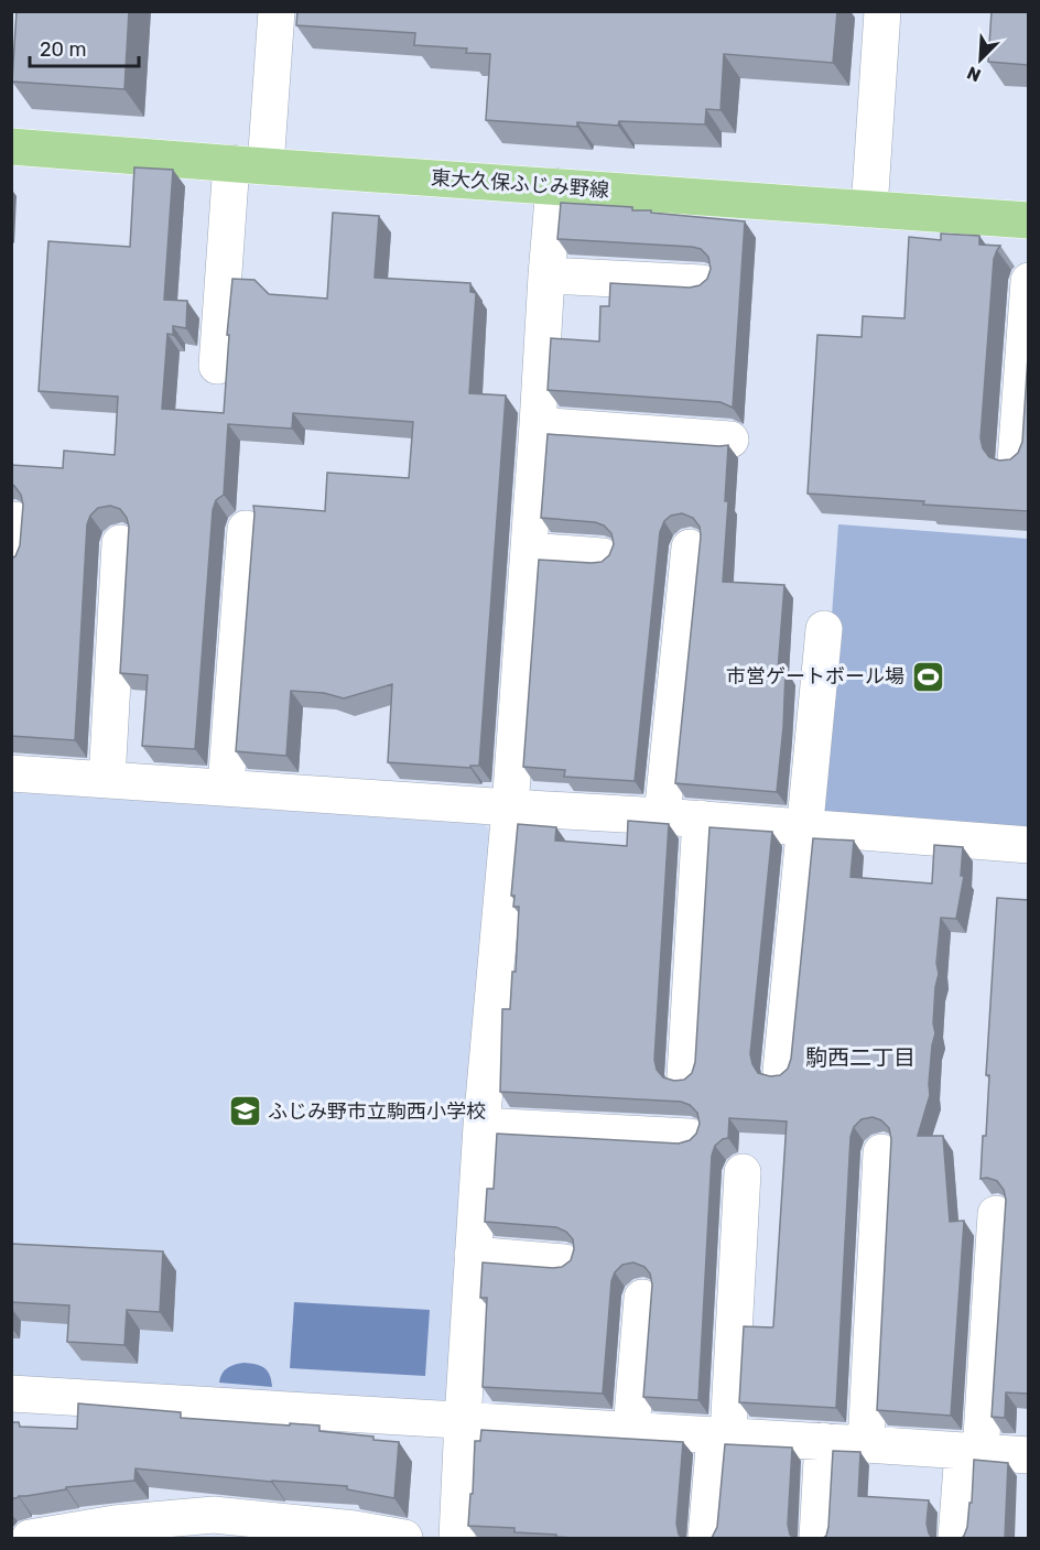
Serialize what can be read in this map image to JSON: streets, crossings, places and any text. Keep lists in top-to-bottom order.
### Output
{
  "streets": {
    "main road": ["東大久保ふじみ野線"]
  },
  "districts": ["駒西二丁目"],
  "places": {
    "sports": ["市営ゲートボール場"],
    "school or university": ["ふじみ野市立駒西小学校"]
  },
  "scale_bar": "20 m",
  "north": "bottom left"
}
